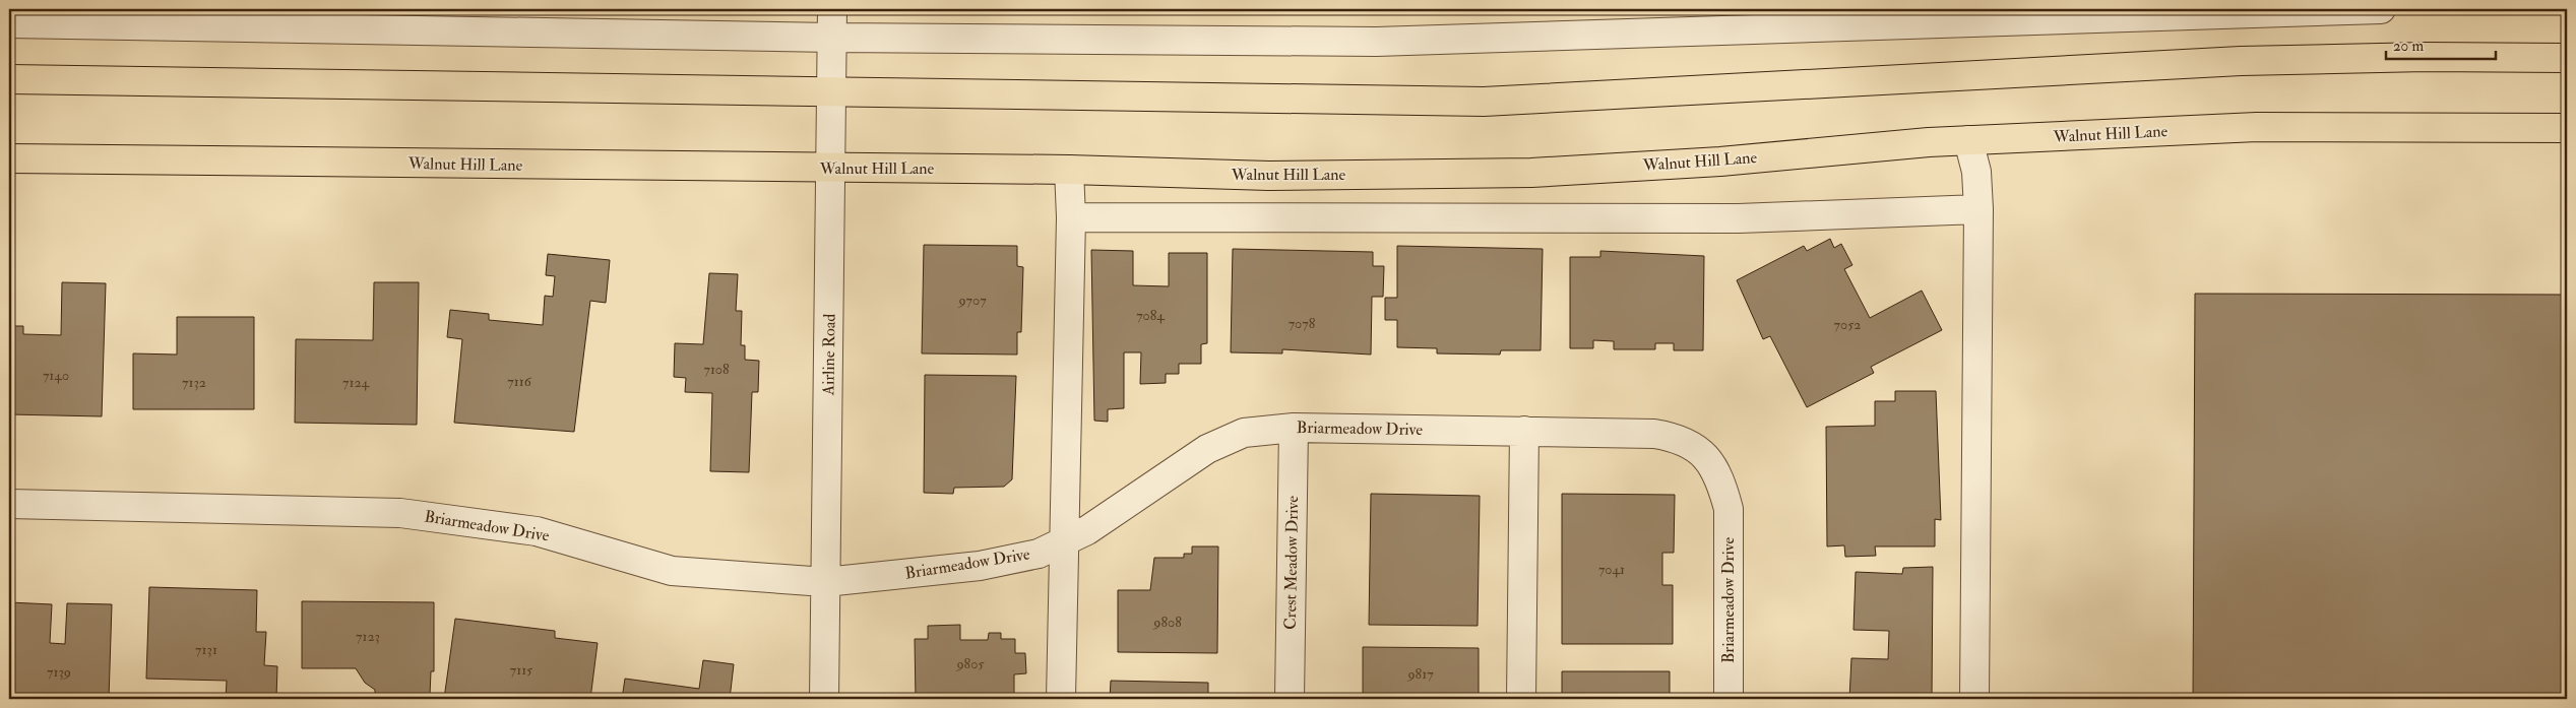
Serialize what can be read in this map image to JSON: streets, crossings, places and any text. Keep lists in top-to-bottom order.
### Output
{
  "streets": {
    "main road": ["Walnut Hill Lane"],
    "street": ["Airline Road", "Briarmeadow Drive", "Crest Meadow Drive"]
  },
  "crossings": [
    ["Walnut Hill Lane", "Airline Road"],
    ["Airline Road", "Briarmeadow Drive"],
    ["Briarmeadow Drive", "Crest Meadow Drive"]
  ],
  "house_numbers": [
    "9707",
    "7084",
    "7078",
    "7052",
    "7108",
    "7140",
    "7116",
    "7132",
    "7124",
    "7041",
    "9808",
    "7123",
    "7131",
    "9805",
    "7115",
    "7139",
    "9817"
  ],
  "scale_bar": "20 m"
}
